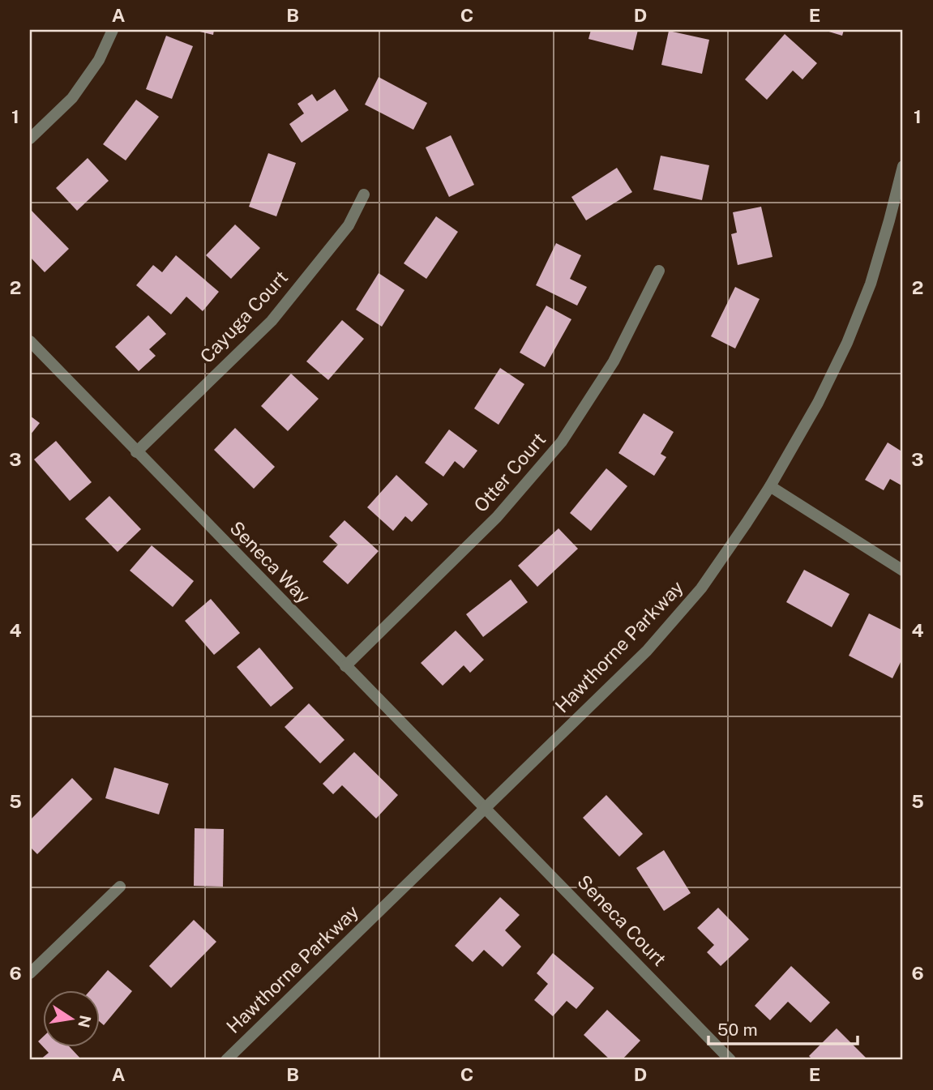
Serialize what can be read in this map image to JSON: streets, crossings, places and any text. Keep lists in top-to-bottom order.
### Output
{
  "streets": {
    "street": [
      "Cayuga Court",
      "Otter Court",
      "Seneca Way",
      "Hawthorne Parkway",
      "Seneca Court"
    ]
  },
  "crossings": [
    ["Cayuga Court", "Seneca Way"],
    ["Otter Court", "Seneca Way"],
    ["Seneca Way", "Hawthorne Parkway"],
    ["Seneca Way", "Seneca Court"],
    ["Hawthorne Parkway", "Seneca Court"]
  ],
  "scale_bar": "50 m",
  "north": "right",
  "grid": {
    "columns": [
      "A",
      "B",
      "C",
      "D",
      "E"
    ],
    "rows": [
      "1",
      "2",
      "3",
      "4",
      "5",
      "6"
    ]
  }
}
